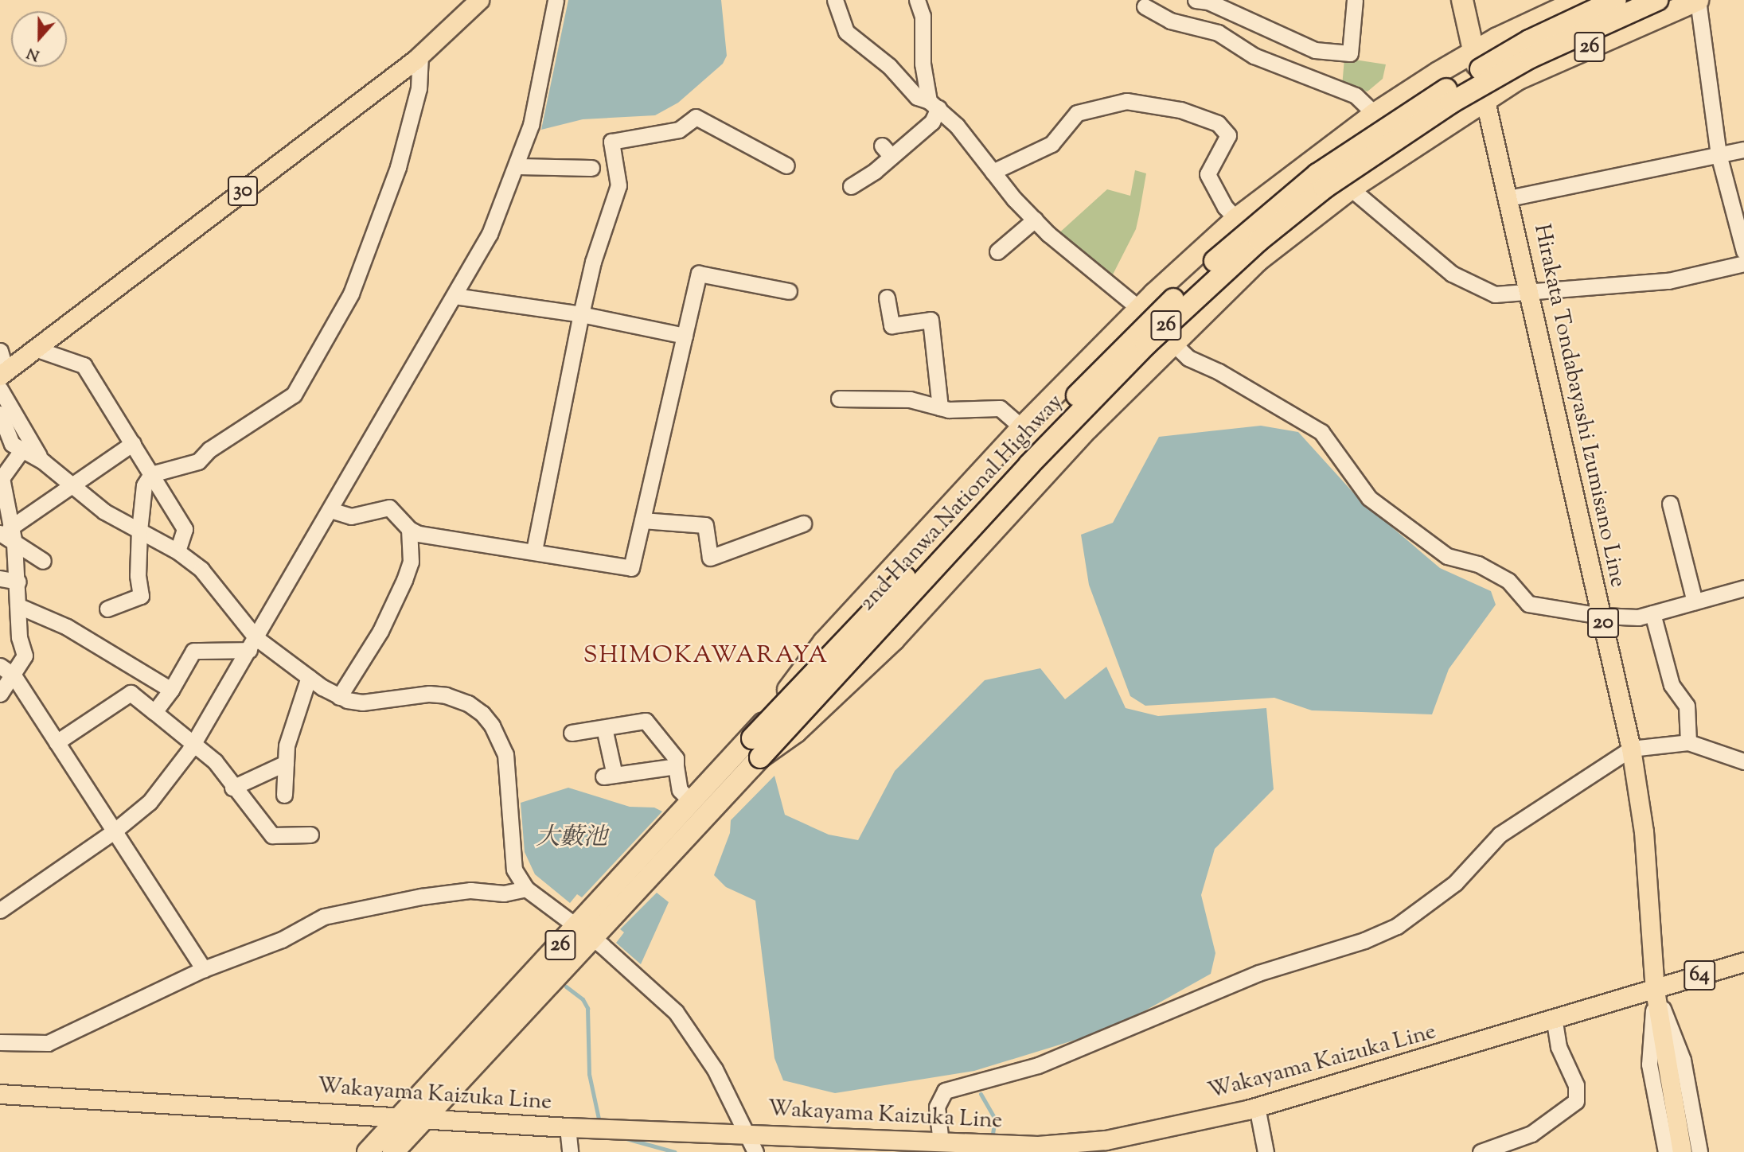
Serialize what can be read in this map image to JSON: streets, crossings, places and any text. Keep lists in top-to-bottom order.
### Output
{
  "streets": {
    "highway": ["26", "2nd Hanwa National Highway"],
    "main road": [
      "30",
      "Hirakata Tondabayashi Izumisano Line",
      "20",
      "64",
      "Wakayama Kaizuka Line"
    ]
  },
  "crossings": [
    ["26", "Hirakata Tondabayashi Izumisano Line"],
    ["26", "2nd Hanwa National Highway"],
    ["Hirakata Tondabayashi Izumisano Line", "Wakayama Kaizuka Line"],
    ["2nd Hanwa National Highway", "Wakayama Kaizuka Line"]
  ],
  "districts": ["SHIMOKAWARAYA"],
  "water": ["大藪池"],
  "north": "bottom"
}
